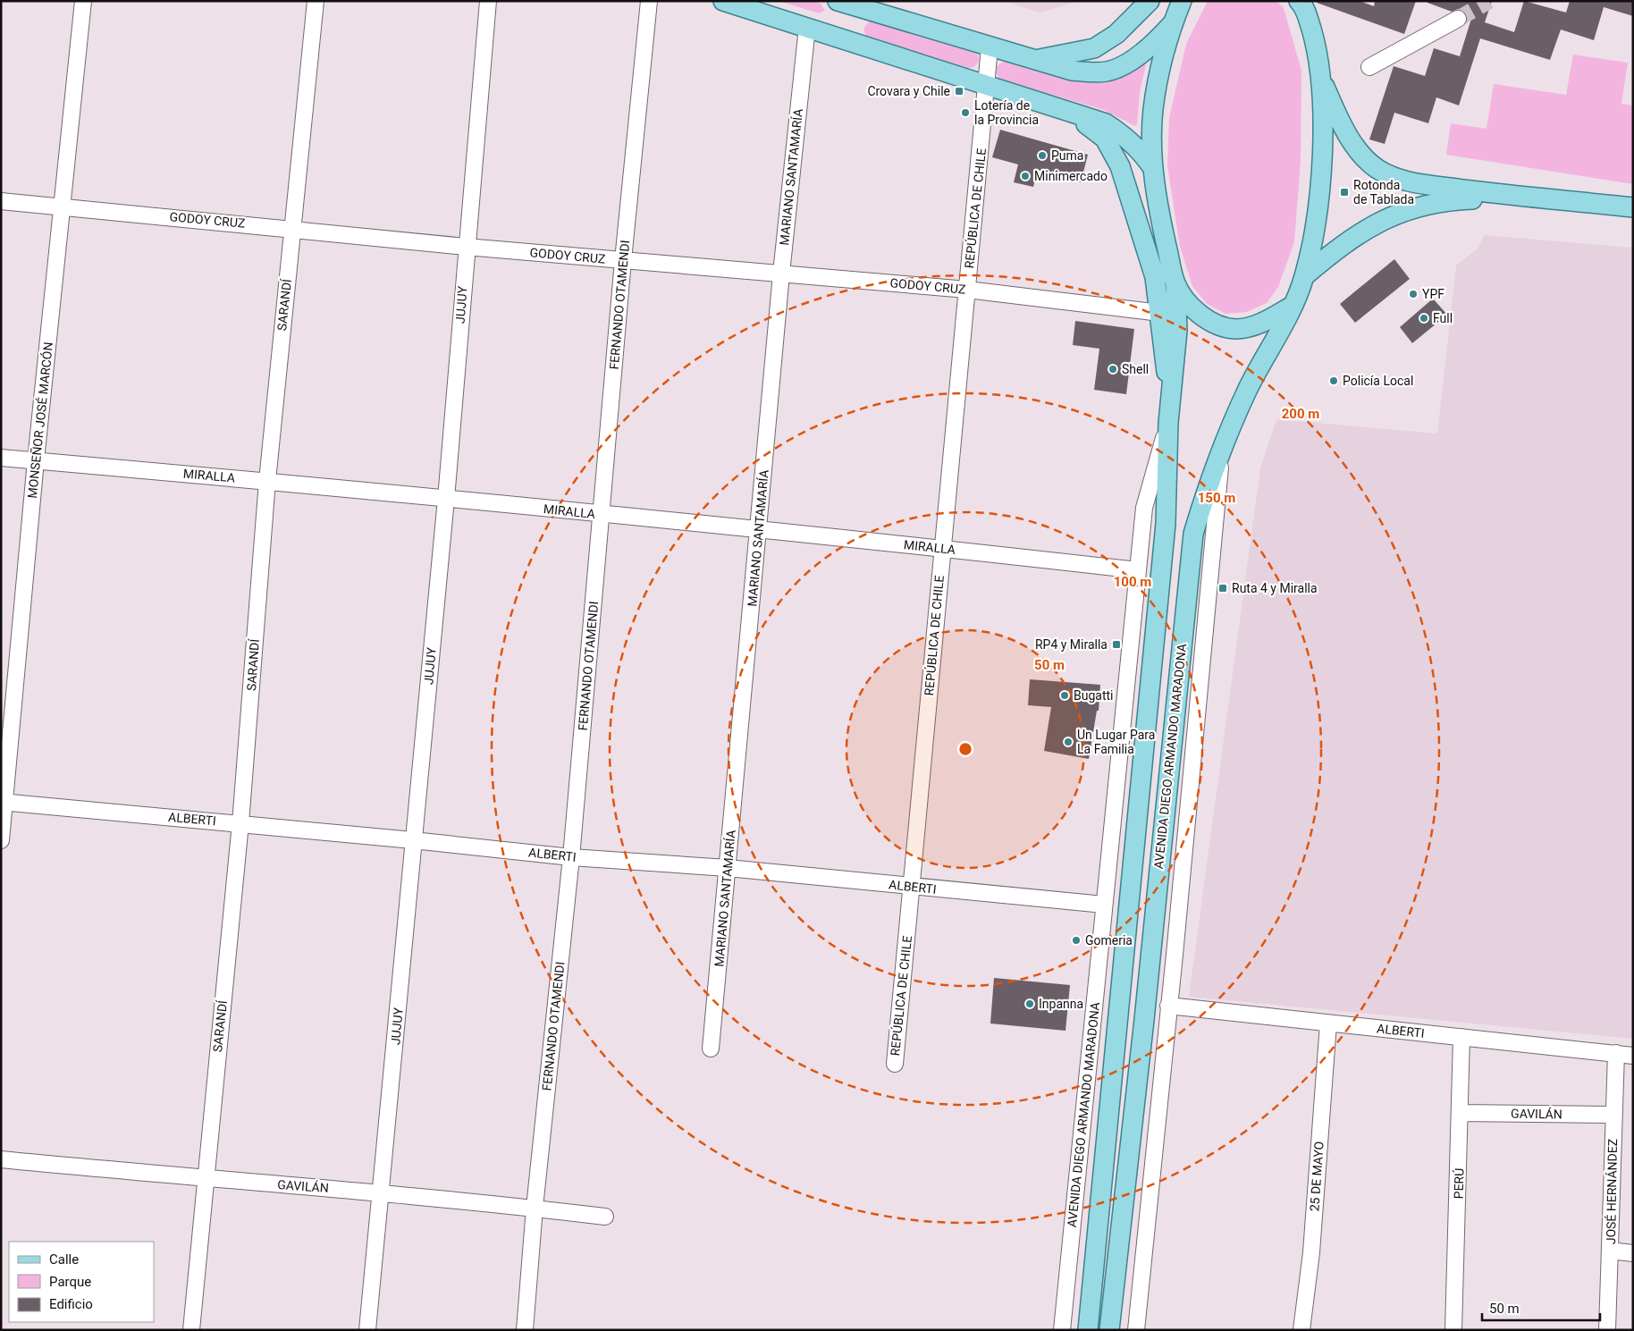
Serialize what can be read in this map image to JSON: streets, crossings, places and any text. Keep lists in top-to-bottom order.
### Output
{
  "streets": {
    "main road": ["AVENIDA DIEGO ARMANDO MARADONA"],
    "street": [
      "MARIANO SANTAMARÍA",
      "REPÚBLICA DE CHILE",
      "GODOY CRUZ",
      "SARANDÍ",
      "JUJUY",
      "FERNANDO OTAMENDI",
      "MONSEÑOR JOSÉ MARCÓN",
      "MIRALLA",
      "ALBERTI",
      "GAVILÁN",
      "25 DE MAYO",
      "PERÚ",
      "JOSÉ HERNÁNDEZ"
    ]
  },
  "crossings": [
    ["MARIANO SANTAMARÍA", "GODOY CRUZ"],
    ["MARIANO SANTAMARÍA", "MIRALLA"],
    ["MARIANO SANTAMARÍA", "ALBERTI"],
    ["REPÚBLICA DE CHILE", "GODOY CRUZ"],
    ["REPÚBLICA DE CHILE", "MIRALLA"],
    ["REPÚBLICA DE CHILE", "ALBERTI"],
    ["GODOY CRUZ", "SARANDÍ"],
    ["GODOY CRUZ", "JUJUY"],
    ["GODOY CRUZ", "FERNANDO OTAMENDI"],
    ["GODOY CRUZ", "MONSEÑOR JOSÉ MARCÓN"],
    ["SARANDÍ", "MIRALLA"],
    ["SARANDÍ", "ALBERTI"],
    ["SARANDÍ", "GAVILÁN"],
    ["JUJUY", "MIRALLA"],
    ["JUJUY", "ALBERTI"],
    ["JUJUY", "GAVILÁN"],
    ["FERNANDO OTAMENDI", "MIRALLA"],
    ["FERNANDO OTAMENDI", "ALBERTI"],
    ["FERNANDO OTAMENDI", "GAVILÁN"],
    ["MONSEÑOR JOSÉ MARCÓN", "MIRALLA"],
    ["MONSEÑOR JOSÉ MARCÓN", "ALBERTI"],
    ["MIRALLA", "AVENIDA DIEGO ARMANDO MARADONA"],
    ["AVENIDA DIEGO ARMANDO MARADONA", "ALBERTI"],
    ["ALBERTI", "25 DE MAYO"],
    ["ALBERTI", "PERÚ"],
    ["ALBERTI", "JOSÉ HERNÁNDEZ"],
    ["GAVILÁN", "PERÚ"],
    ["GAVILÁN", "JOSÉ HERNÁNDEZ"]
  ],
  "places": {
    "transit": [
      "Crovara y Chile",
      "Rotonda de Tablada",
      "Ruta 4 y Miralla",
      "RP4 y Miralla"
    ],
    "other": [
      "Lotería de la Provincia",
      "Puma",
      "Minimercado",
      "YPF",
      "Full",
      "Shell",
      "Policía Local",
      "Bugatti",
      "Un Lugar Para La Familia",
      "Gomeria",
      "Inpanna"
    ]
  },
  "legend": ["Calle", "Parque", "Edificio"],
  "scale_bar": "50 m",
  "rings": [
    "200 m",
    "150 m",
    "100 m",
    "50 m"
  ]
}
